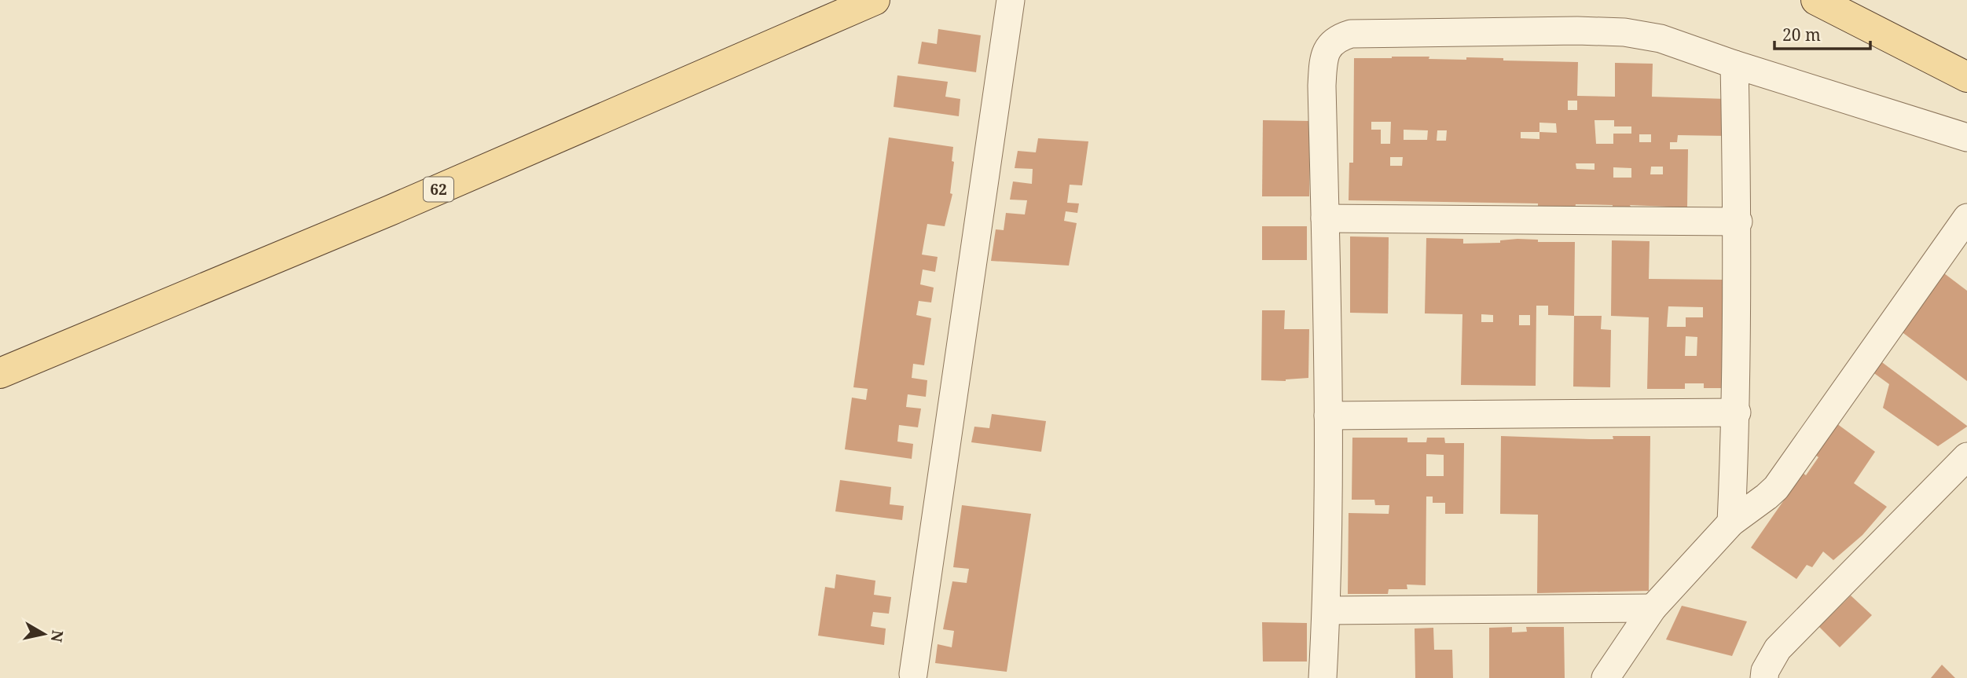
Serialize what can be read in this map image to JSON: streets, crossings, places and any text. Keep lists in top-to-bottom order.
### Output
{
  "streets": {
    "main road": ["62"]
  },
  "scale_bar": "20 m",
  "north": "right"
}
